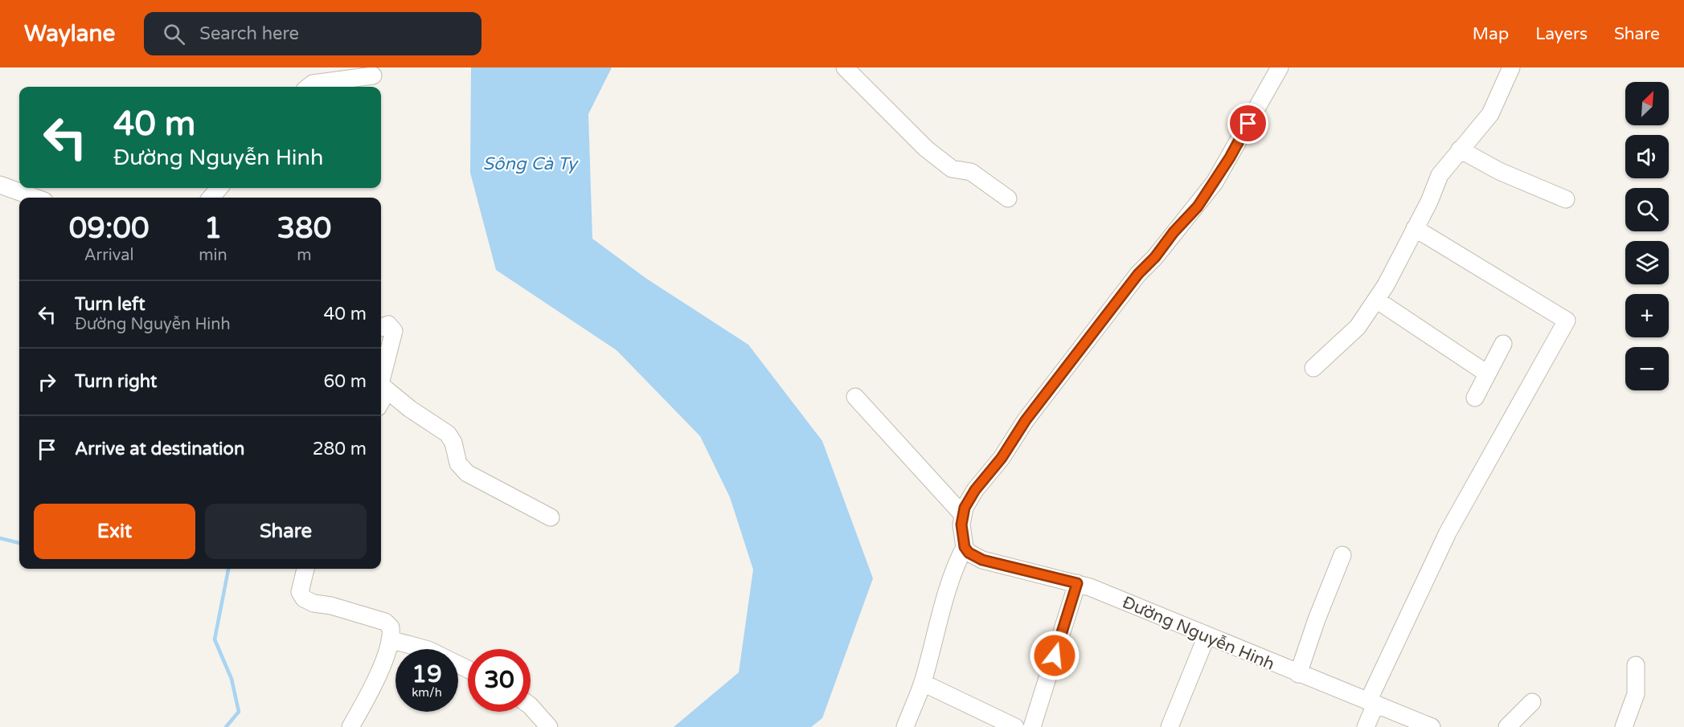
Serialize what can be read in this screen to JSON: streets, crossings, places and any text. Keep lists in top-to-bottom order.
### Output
{
  "streets": {
    "street": ["Đường Nguyễn Hinh"]
  },
  "water": ["Sông Cà Ty"],
  "north": "top right",
  "page": {
    "header": "Waylane",
    "search": "Search here",
    "nav": ["Map", "Layers", "Share"],
    "map_buttons": ["+", "−"],
    "turn": ["40 m", "Đường Nguyễn Hinh"],
    "eta": [
      "09:00",
      "Arrival",
      "1",
      "min",
      "380",
      "m"
    ],
    "list": [
      {
        "name": "Turn left",
        "note": "Đường Nguyễn Hinh",
        "value": "40 m"
      },
      {
        "name": "Turn right",
        "value": "60 m"
      },
      {
        "name": "Arrive at destination",
        "value": "280 m"
      }
    ],
    "buttons": ["Exit", "Share"],
    "speed": "19 km/h",
    "limit": "30"
  }
}
